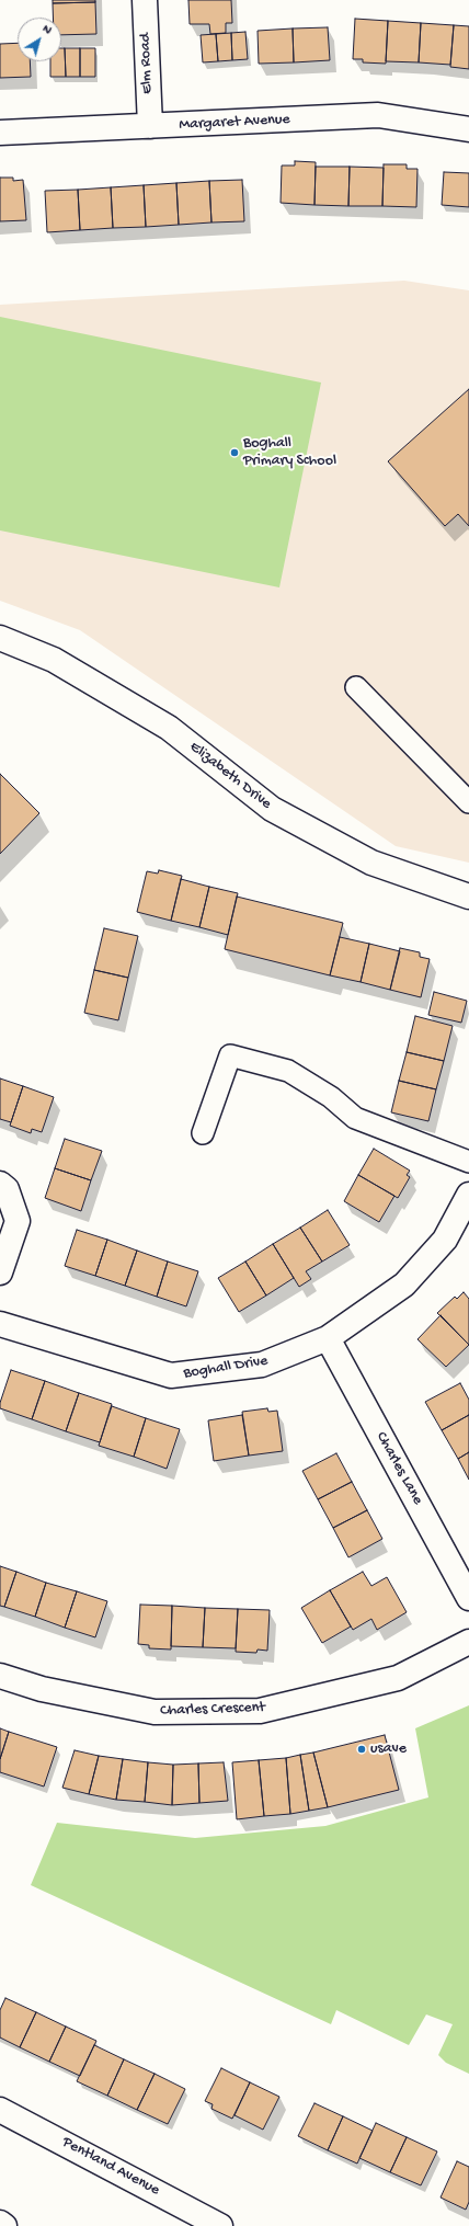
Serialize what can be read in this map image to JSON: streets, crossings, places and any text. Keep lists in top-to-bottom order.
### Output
{
  "streets": {
    "street": [
      "Elm Road",
      "Margaret Avenue",
      "Elizabeth Drive",
      "Boghall Drive",
      "Charles Lane",
      "Charles Crescent",
      "Pentland Avenue"
    ]
  },
  "crossings": [
    ["Elm Road", "Margaret Avenue"],
    ["Boghall Drive", "Charles Lane"]
  ],
  "places": ["Boghall Primary School", "usave"],
  "north": "top right"
}
